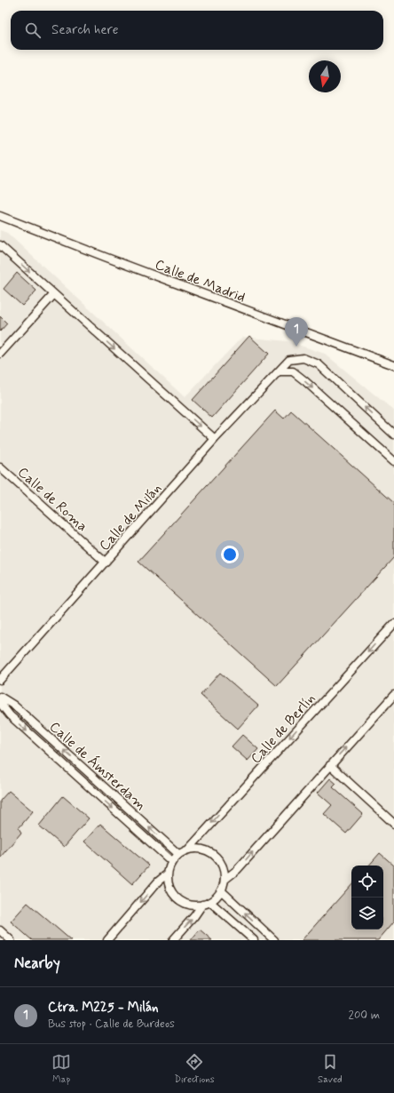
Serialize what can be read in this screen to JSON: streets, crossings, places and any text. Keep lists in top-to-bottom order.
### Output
{
  "streets": {
    "street": [
      "Calle de Madrid",
      "Calle de Roma",
      "Calle de Milán",
      "Calle de Berlín",
      "Calle de Ámsterdam"
    ]
  },
  "crossings": [
    ["Calle de Roma", "Calle de Milán"],
    ["Calle de Berlín", "Calle de Ámsterdam"]
  ],
  "north": "bottom",
  "page": {
    "search": "Search here",
    "pins": "1",
    "heading": "Nearby",
    "list": [
      {
        "mark": "1",
        "name": "Ctra. M225 - Milán",
        "note": "Bus stop · Calle de Burdeos",
        "value": "200 m"
      }
    ],
    "nav": ["Map", "Directions", "Saved"]
  }
}
